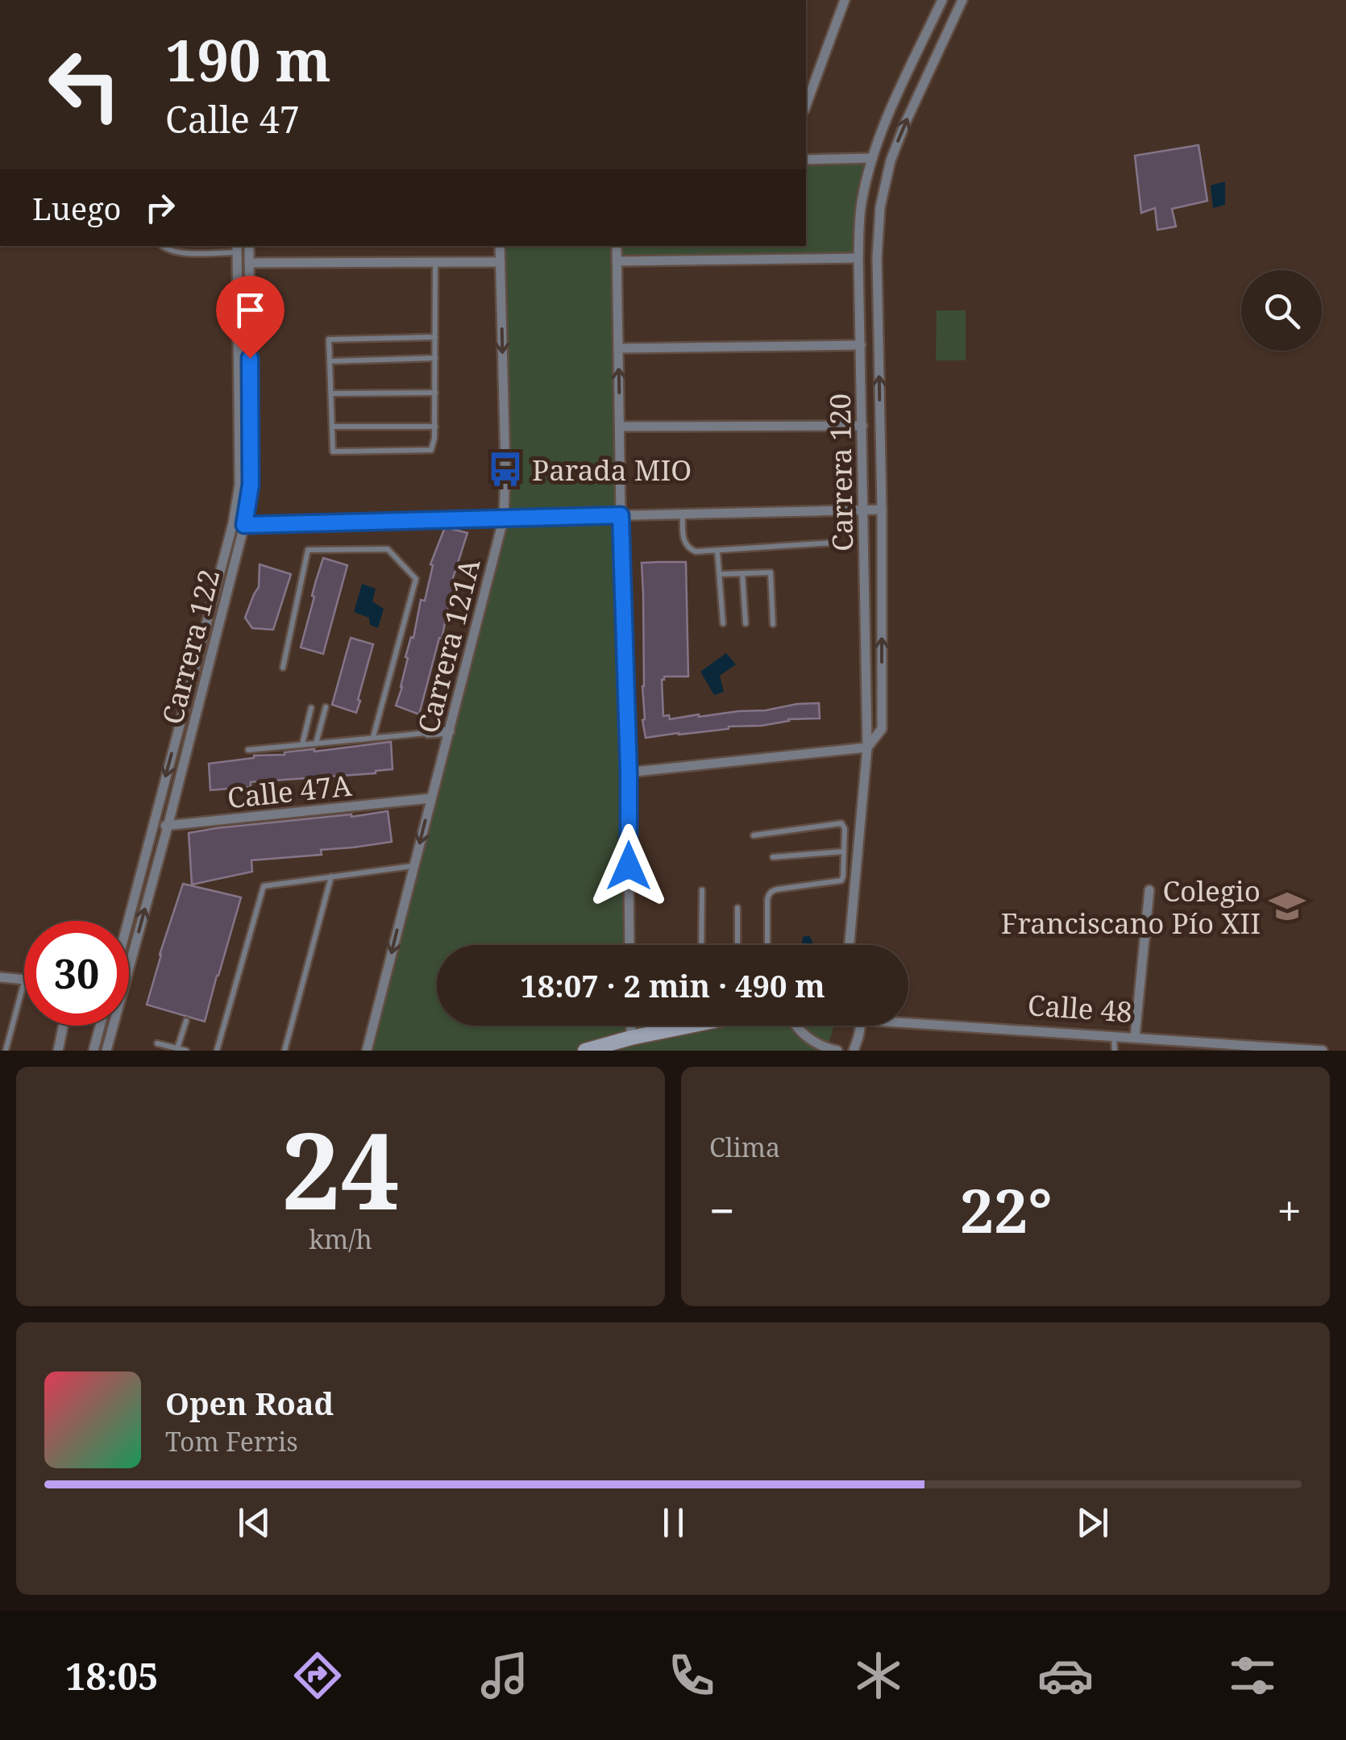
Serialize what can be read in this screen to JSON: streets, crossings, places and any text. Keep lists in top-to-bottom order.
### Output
{
  "streets": {
    "street": [
      "Carrera 120",
      "Carrera 121A",
      "Carrera 122",
      "Calle 47A",
      "Calle 48"
    ]
  },
  "crossings": [
    ["Carrera 121A", "Calle 47A"],
    ["Carrera 122", "Calle 47A"]
  ],
  "one_way": ["Carrera 121A"],
  "places": {
    "bus stop": ["Parada MIO"],
    "school or university": ["Colegio Franciscano Pío XII"]
  },
  "page": {
    "turn": ["190 m", "Calle 47"],
    "then": "Luego",
    "limit": "30",
    "trip": "18:07 · 2 min · 490 m",
    "tile": [
      ["24", "km/h"],
      "Clima"
    ],
    "heat": ["−", "22°", "+"],
    "song": ["Open Road", "Tom Ferris"],
    "tabs": "18:05"
  }
}
